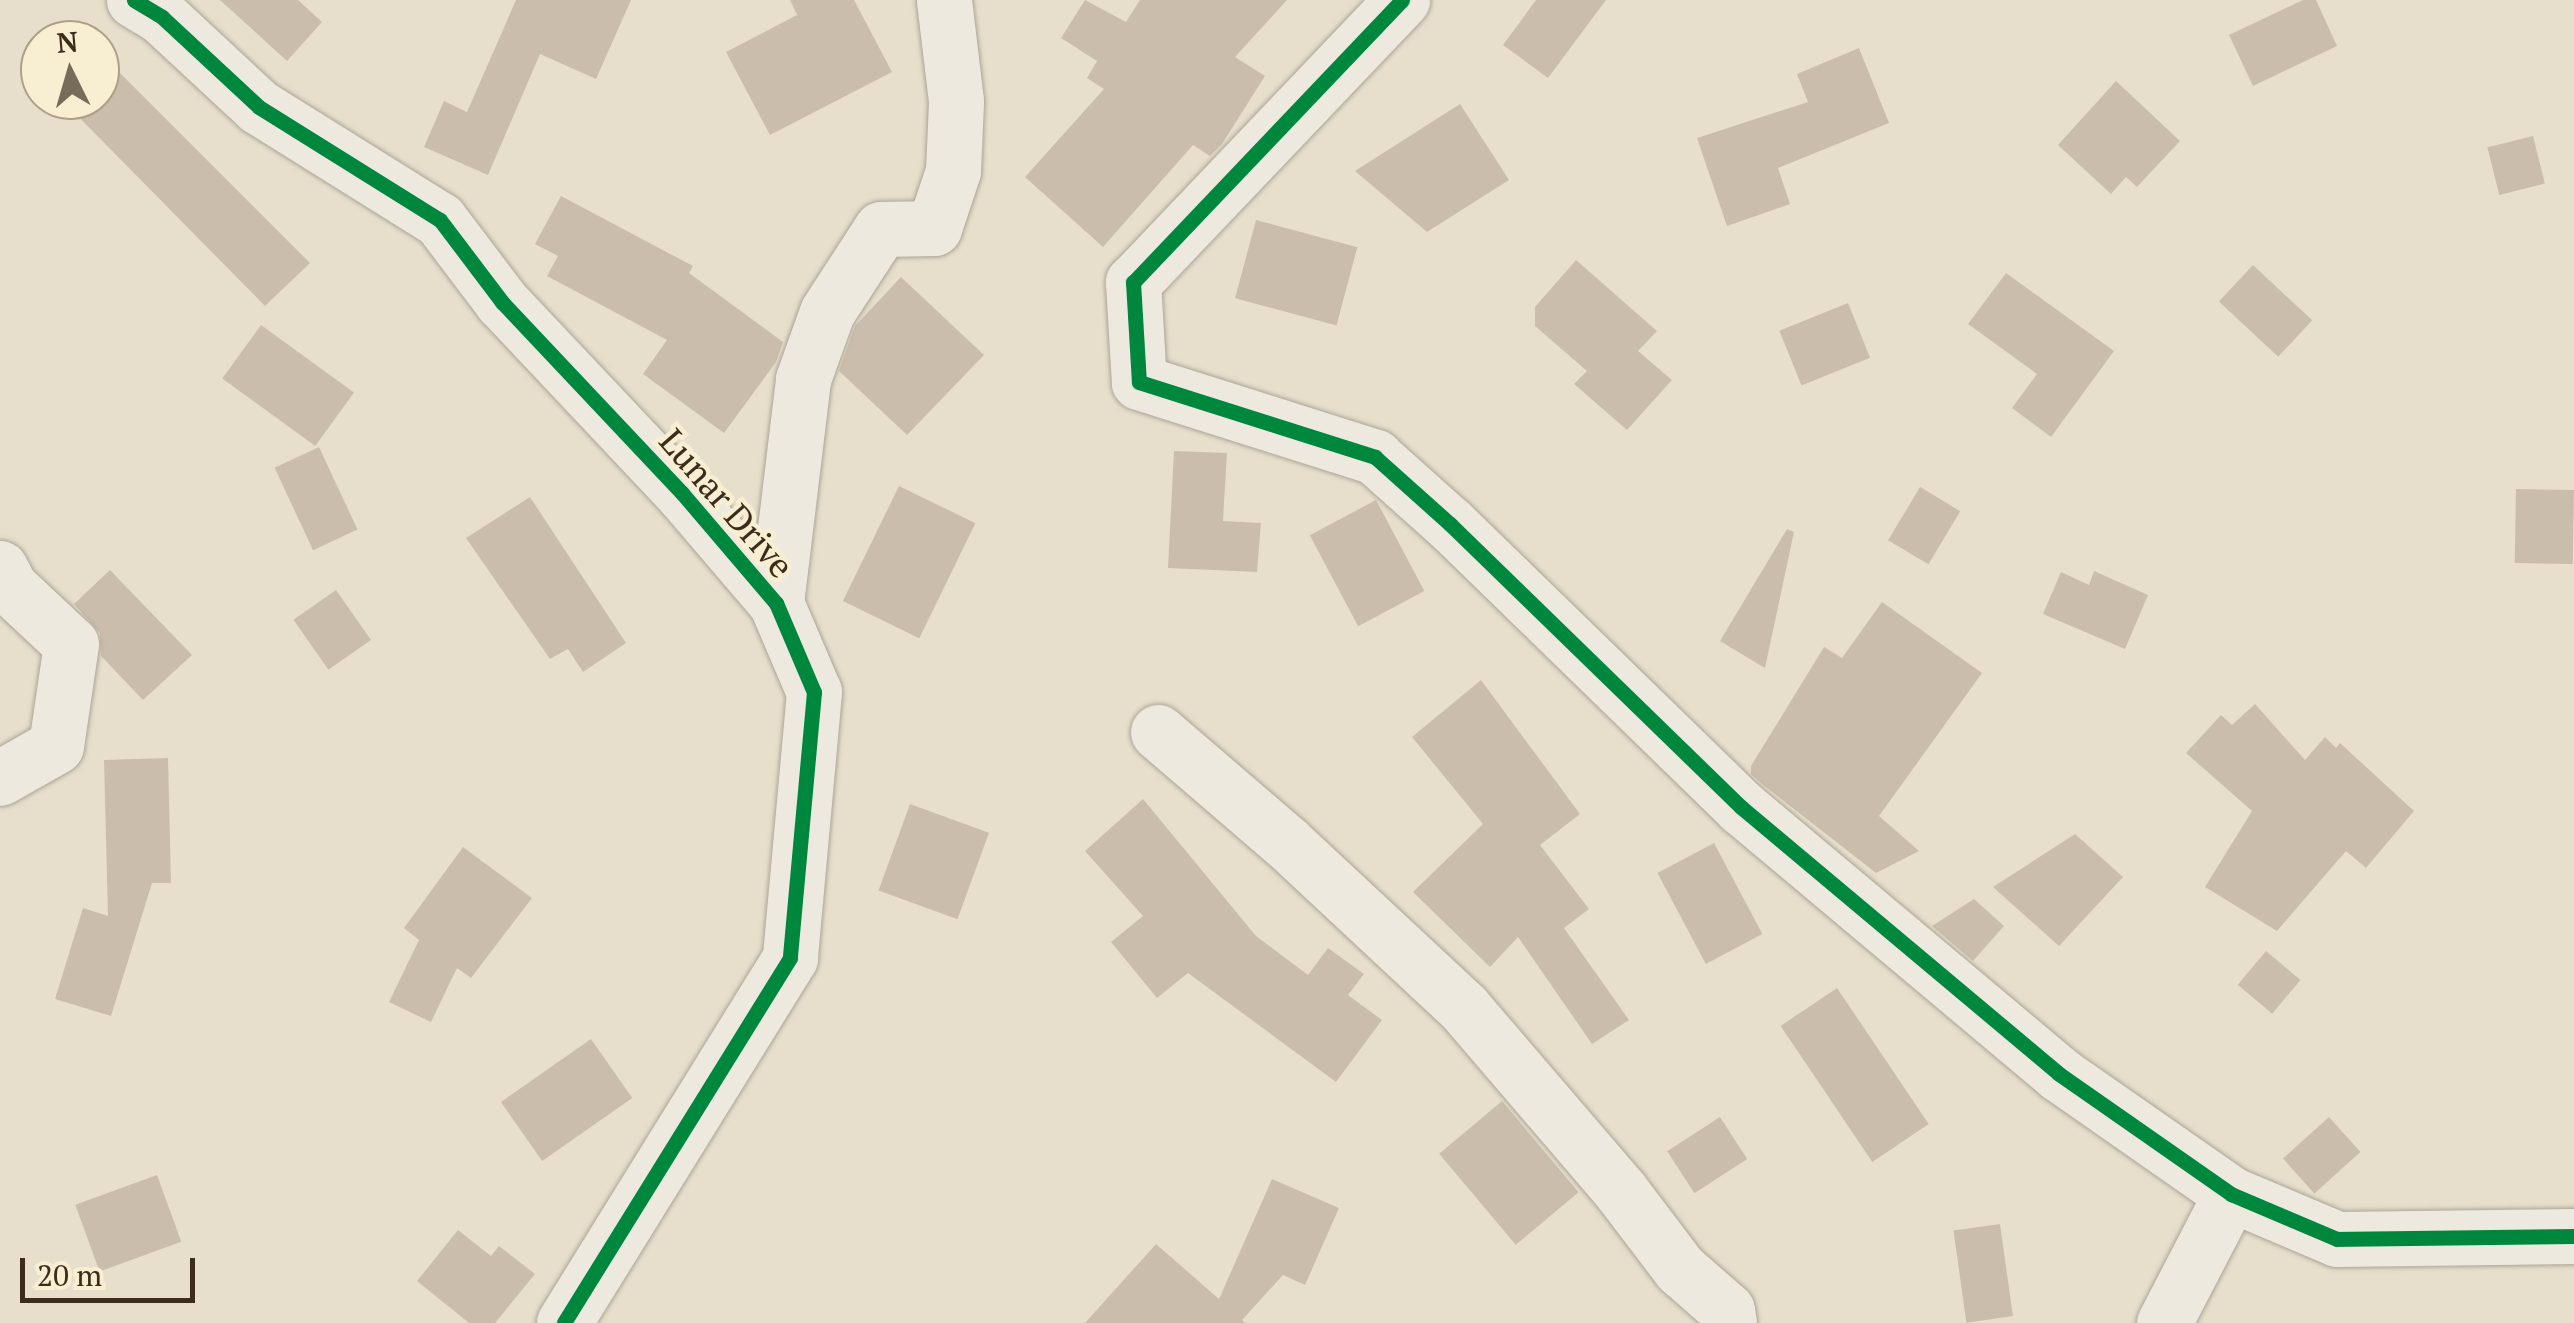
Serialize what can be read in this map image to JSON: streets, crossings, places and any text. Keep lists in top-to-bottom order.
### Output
{
  "streets": {
    "street": ["Lunar Drive"]
  },
  "scale_bar": "20 m",
  "north": "top"
}
